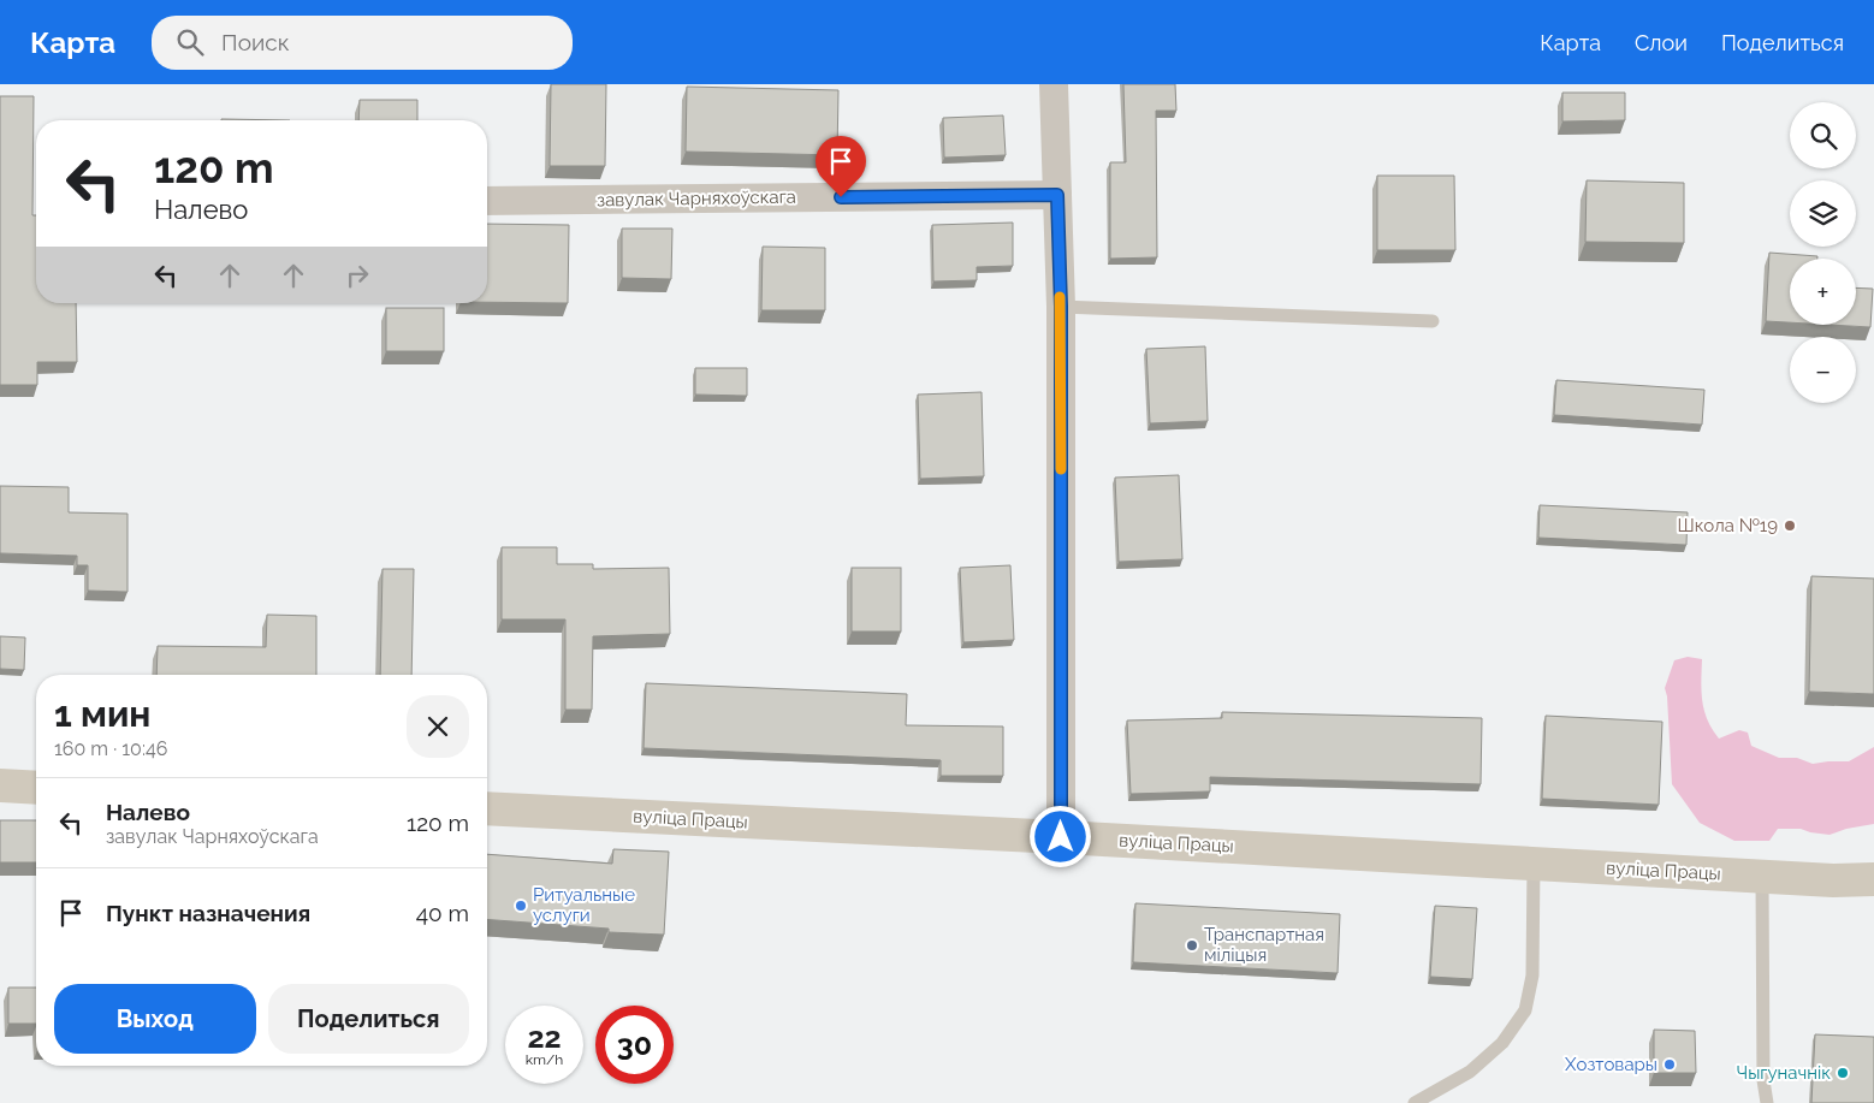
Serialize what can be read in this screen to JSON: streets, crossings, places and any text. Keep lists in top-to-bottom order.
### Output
{
  "streets": {
    "main road": ["вуліца Працы"],
    "street": ["завулак Чарняхоўскага"]
  },
  "places": [
    "Школа №19",
    "Ритуальные услуги",
    "Транспартная міліцыя",
    "Хозтовары",
    "Чыгуначнік"
  ],
  "page": {
    "header": "Карта",
    "search": "Поиск",
    "nav": ["Карта", "Слои", "Поделиться"],
    "map_buttons": ["+", "−"],
    "turn": ["120 m", "Налево"],
    "heading": ["1 мин", "160 m · 10:46"],
    "list": [
      {
        "name": "Налево",
        "note": "завулак Чарняхоўскага",
        "value": "120 m"
      },
      {
        "name": "Пункт назначения",
        "value": "40 m"
      }
    ],
    "buttons": ["Выход", "Поделиться"],
    "speed": "22 km/h",
    "limit": "30"
  }
}
